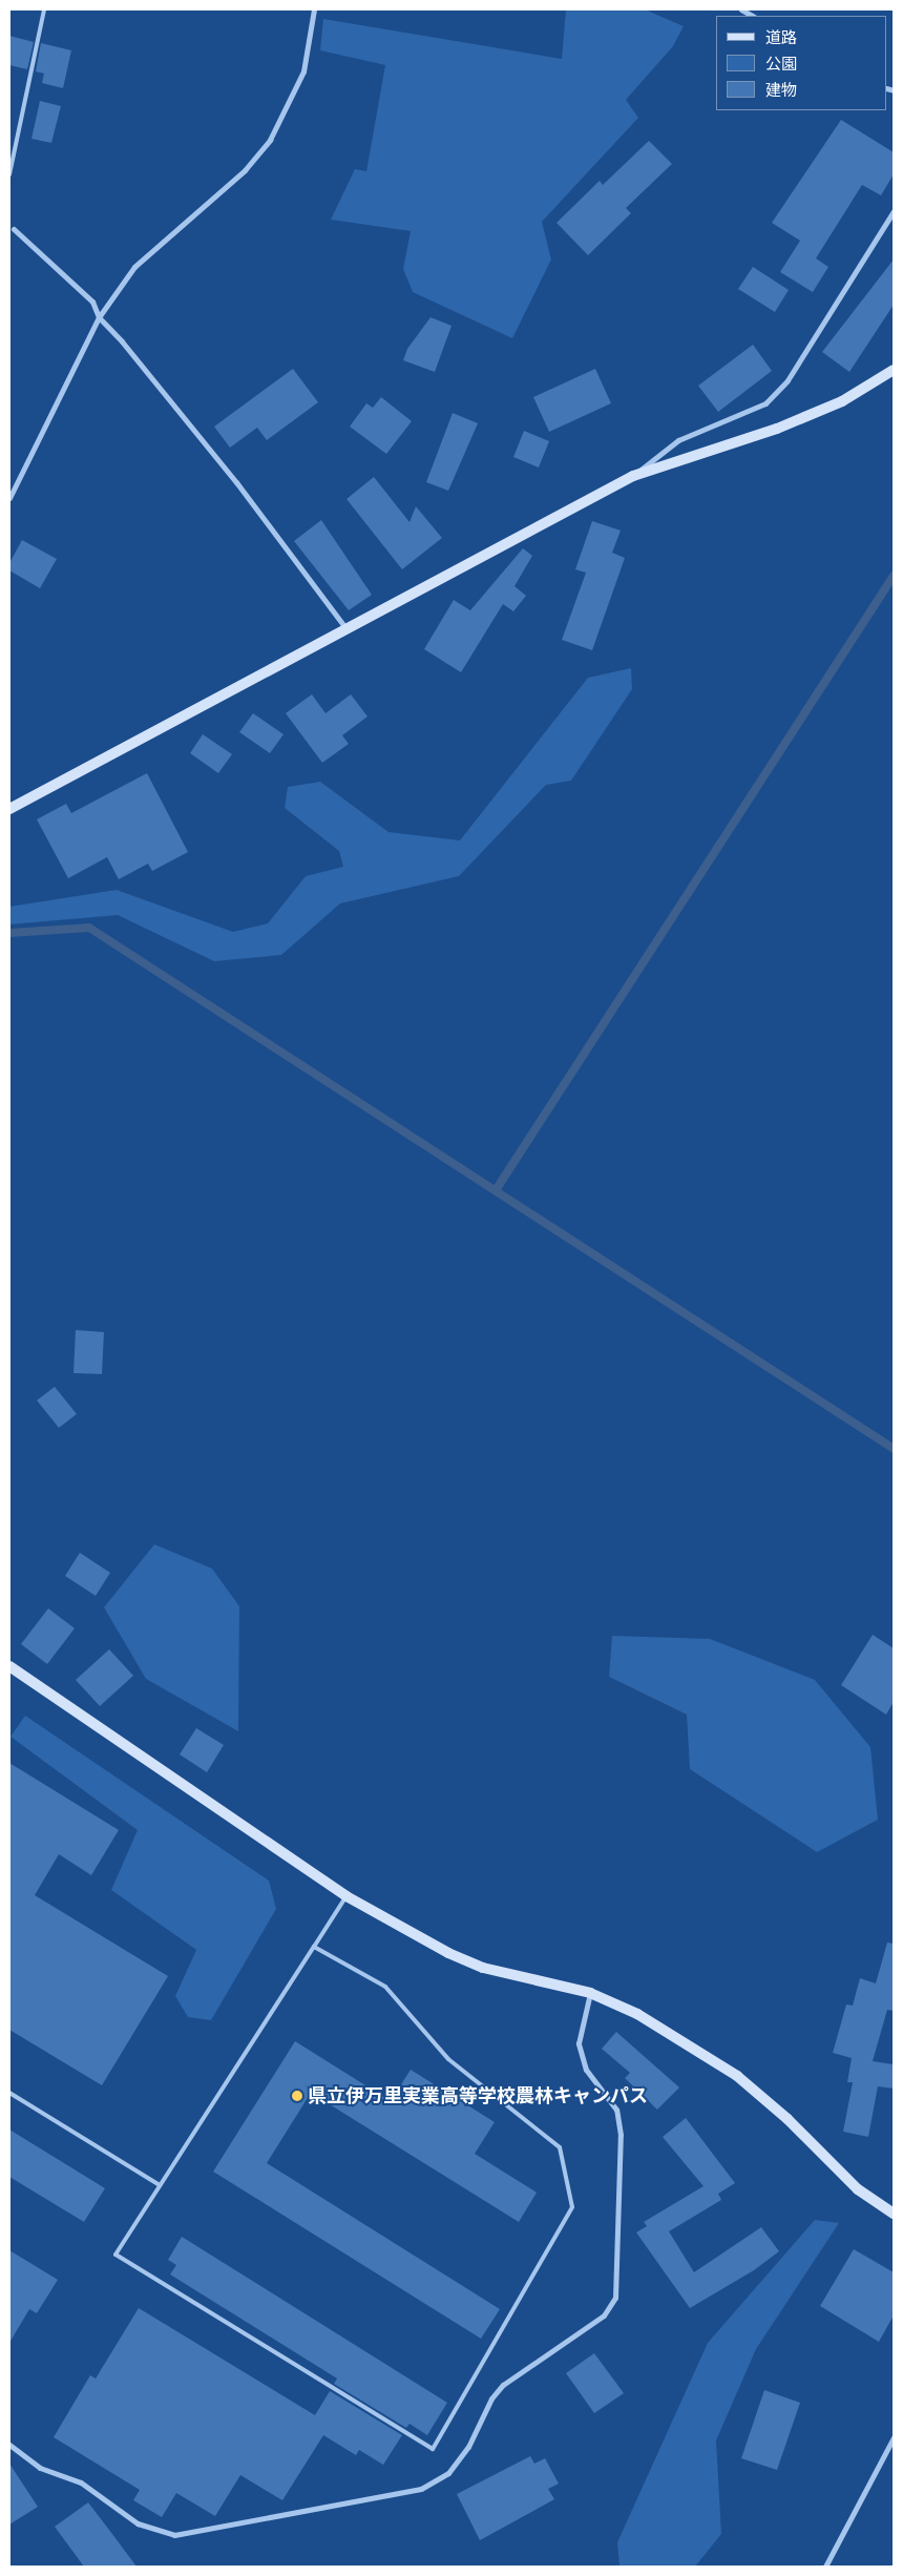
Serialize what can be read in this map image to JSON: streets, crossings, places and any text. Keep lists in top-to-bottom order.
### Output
{
  "places": ["県立伊万里実業高等学校農林キャンパス"],
  "legend": ["道路", "公園", "建物"]
}
